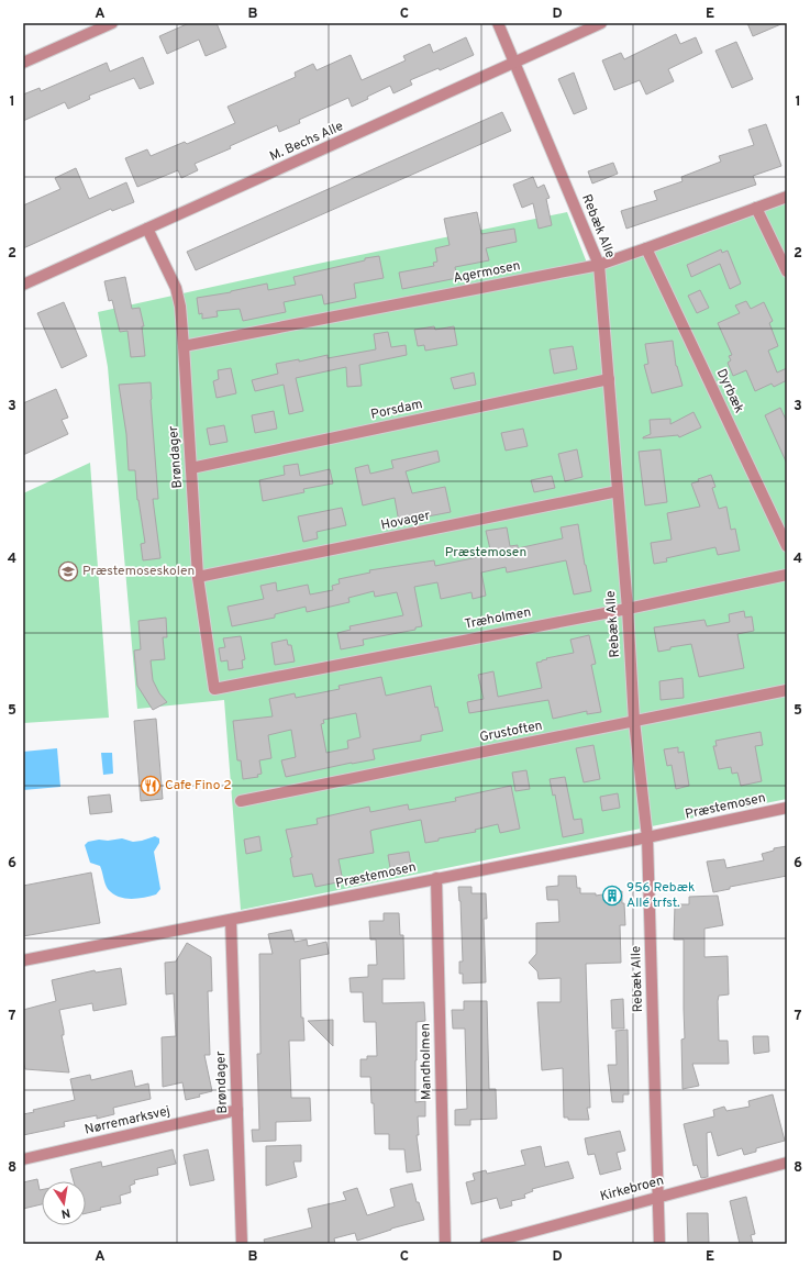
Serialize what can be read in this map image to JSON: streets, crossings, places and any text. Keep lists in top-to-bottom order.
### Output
{
  "streets": {
    "street": [
      "M. Bechs Alle",
      "Rebæk Alle",
      "Agermosen",
      "Dyrbæk",
      "Porsdam",
      "Brøndager",
      "Hovager",
      "Træholmen",
      "Grustoften",
      "Præstemosen",
      "Mandholmen",
      "Nørremarksvej",
      "Kirkebroen"
    ]
  },
  "crossings": [
    ["M. Bechs Alle", "Rebæk Alle"],
    ["M. Bechs Alle", "Brøndager"],
    ["Rebæk Alle", "Agermosen"],
    ["Rebæk Alle", "Porsdam"],
    ["Rebæk Alle", "Hovager"],
    ["Rebæk Alle", "Træholmen"],
    ["Rebæk Alle", "Grustoften"],
    ["Rebæk Alle", "Præstemosen"],
    ["Rebæk Alle", "Kirkebroen"],
    ["Agermosen", "Dyrbæk"],
    ["Agermosen", "Brøndager"],
    ["Porsdam", "Brøndager"],
    ["Brøndager", "Hovager"],
    ["Brøndager", "Træholmen"],
    ["Brøndager", "Præstemosen"],
    ["Brøndager", "Nørremarksvej"],
    ["Præstemosen", "Mandholmen"]
  ],
  "parks": ["Præstemosen"],
  "places": {
    "school or university": ["Præstemoseskolen"],
    "restaurant": ["Cafe Fino 2"],
    "building": ["956 Rebæk Allé trfst."]
  },
  "north": "bottom",
  "grid": {
    "columns": [
      "A",
      "B",
      "C",
      "D",
      "E"
    ],
    "rows": [
      "1",
      "2",
      "3",
      "4",
      "5",
      "6",
      "7",
      "8"
    ]
  }
}
